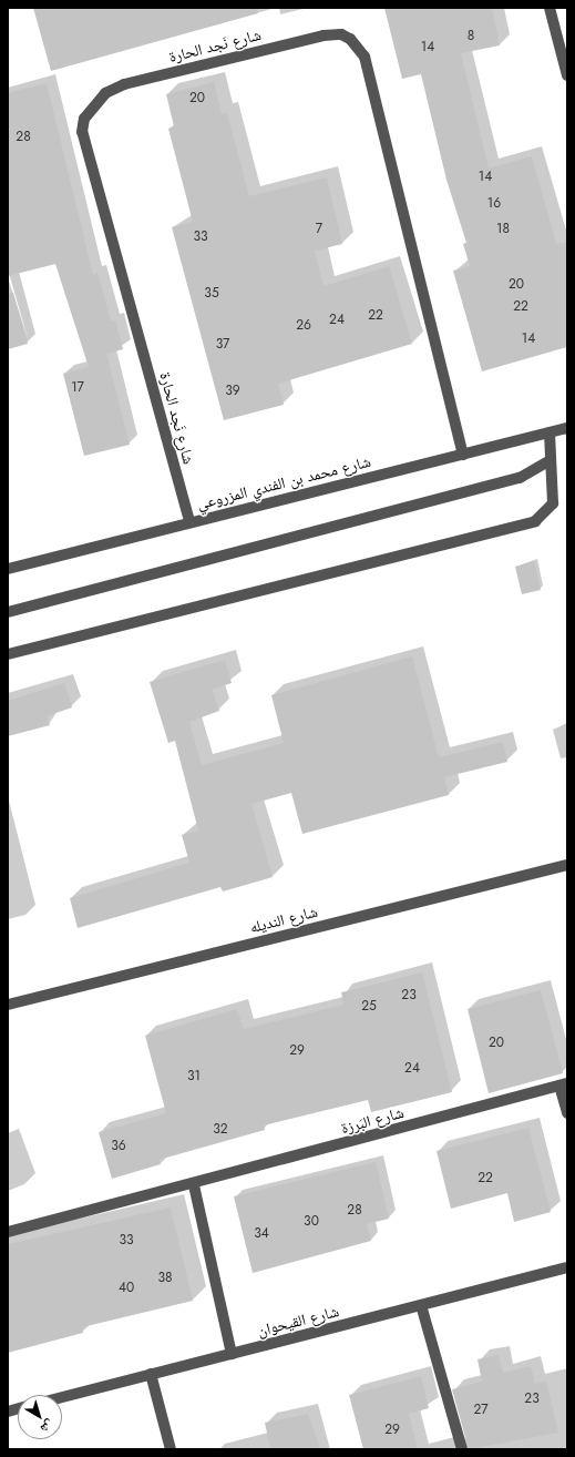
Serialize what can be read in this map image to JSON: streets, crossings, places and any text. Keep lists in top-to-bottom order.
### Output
{
  "streets": {
    "street": [
      "شارع نَجد الحارة",
      "شارع محمد بن الفندي المزروعي",
      "شارع النديله",
      "شارع البَرزة",
      "شارع القيحوان"
    ]
  },
  "crossings": [
    ["شارع نَجد الحارة", "شارع محمد بن الفندي المزروعي"]
  ],
  "house_numbers": [
    "8",
    "14",
    "20",
    "28",
    "14",
    "16",
    "7",
    "18",
    "33",
    "20",
    "35",
    "22",
    "22",
    "24",
    "26",
    "14",
    "37",
    "17",
    "39",
    "23",
    "25",
    "20",
    "29",
    "24",
    "31",
    "32",
    "36",
    "22",
    "28",
    "30",
    "34",
    "33",
    "38",
    "40",
    "23",
    "27",
    "29"
  ],
  "north": "bottom right"
}
